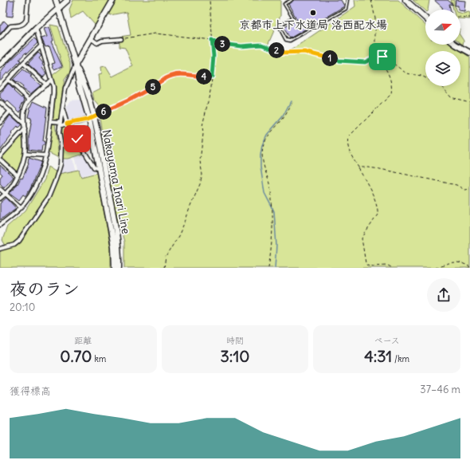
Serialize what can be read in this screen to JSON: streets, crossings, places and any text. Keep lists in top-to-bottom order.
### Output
{
  "streets": {
    "main road": ["Nakayama Inari Line"]
  },
  "places": ["京都市上下水道局 洛西配水場"],
  "north": "right",
  "page": {
    "pins": [
      "3",
      "2",
      "1",
      "4",
      "5",
      "6"
    ],
    "heading": ["夜のラン", "20:10"],
    "stats": [
      ["距離", "0.70 km"],
      ["時間", "3:10"],
      ["ペース", "4:31 /km"]
    ],
    "chart": ["獲得標高", "37–46 m"]
  }
}
